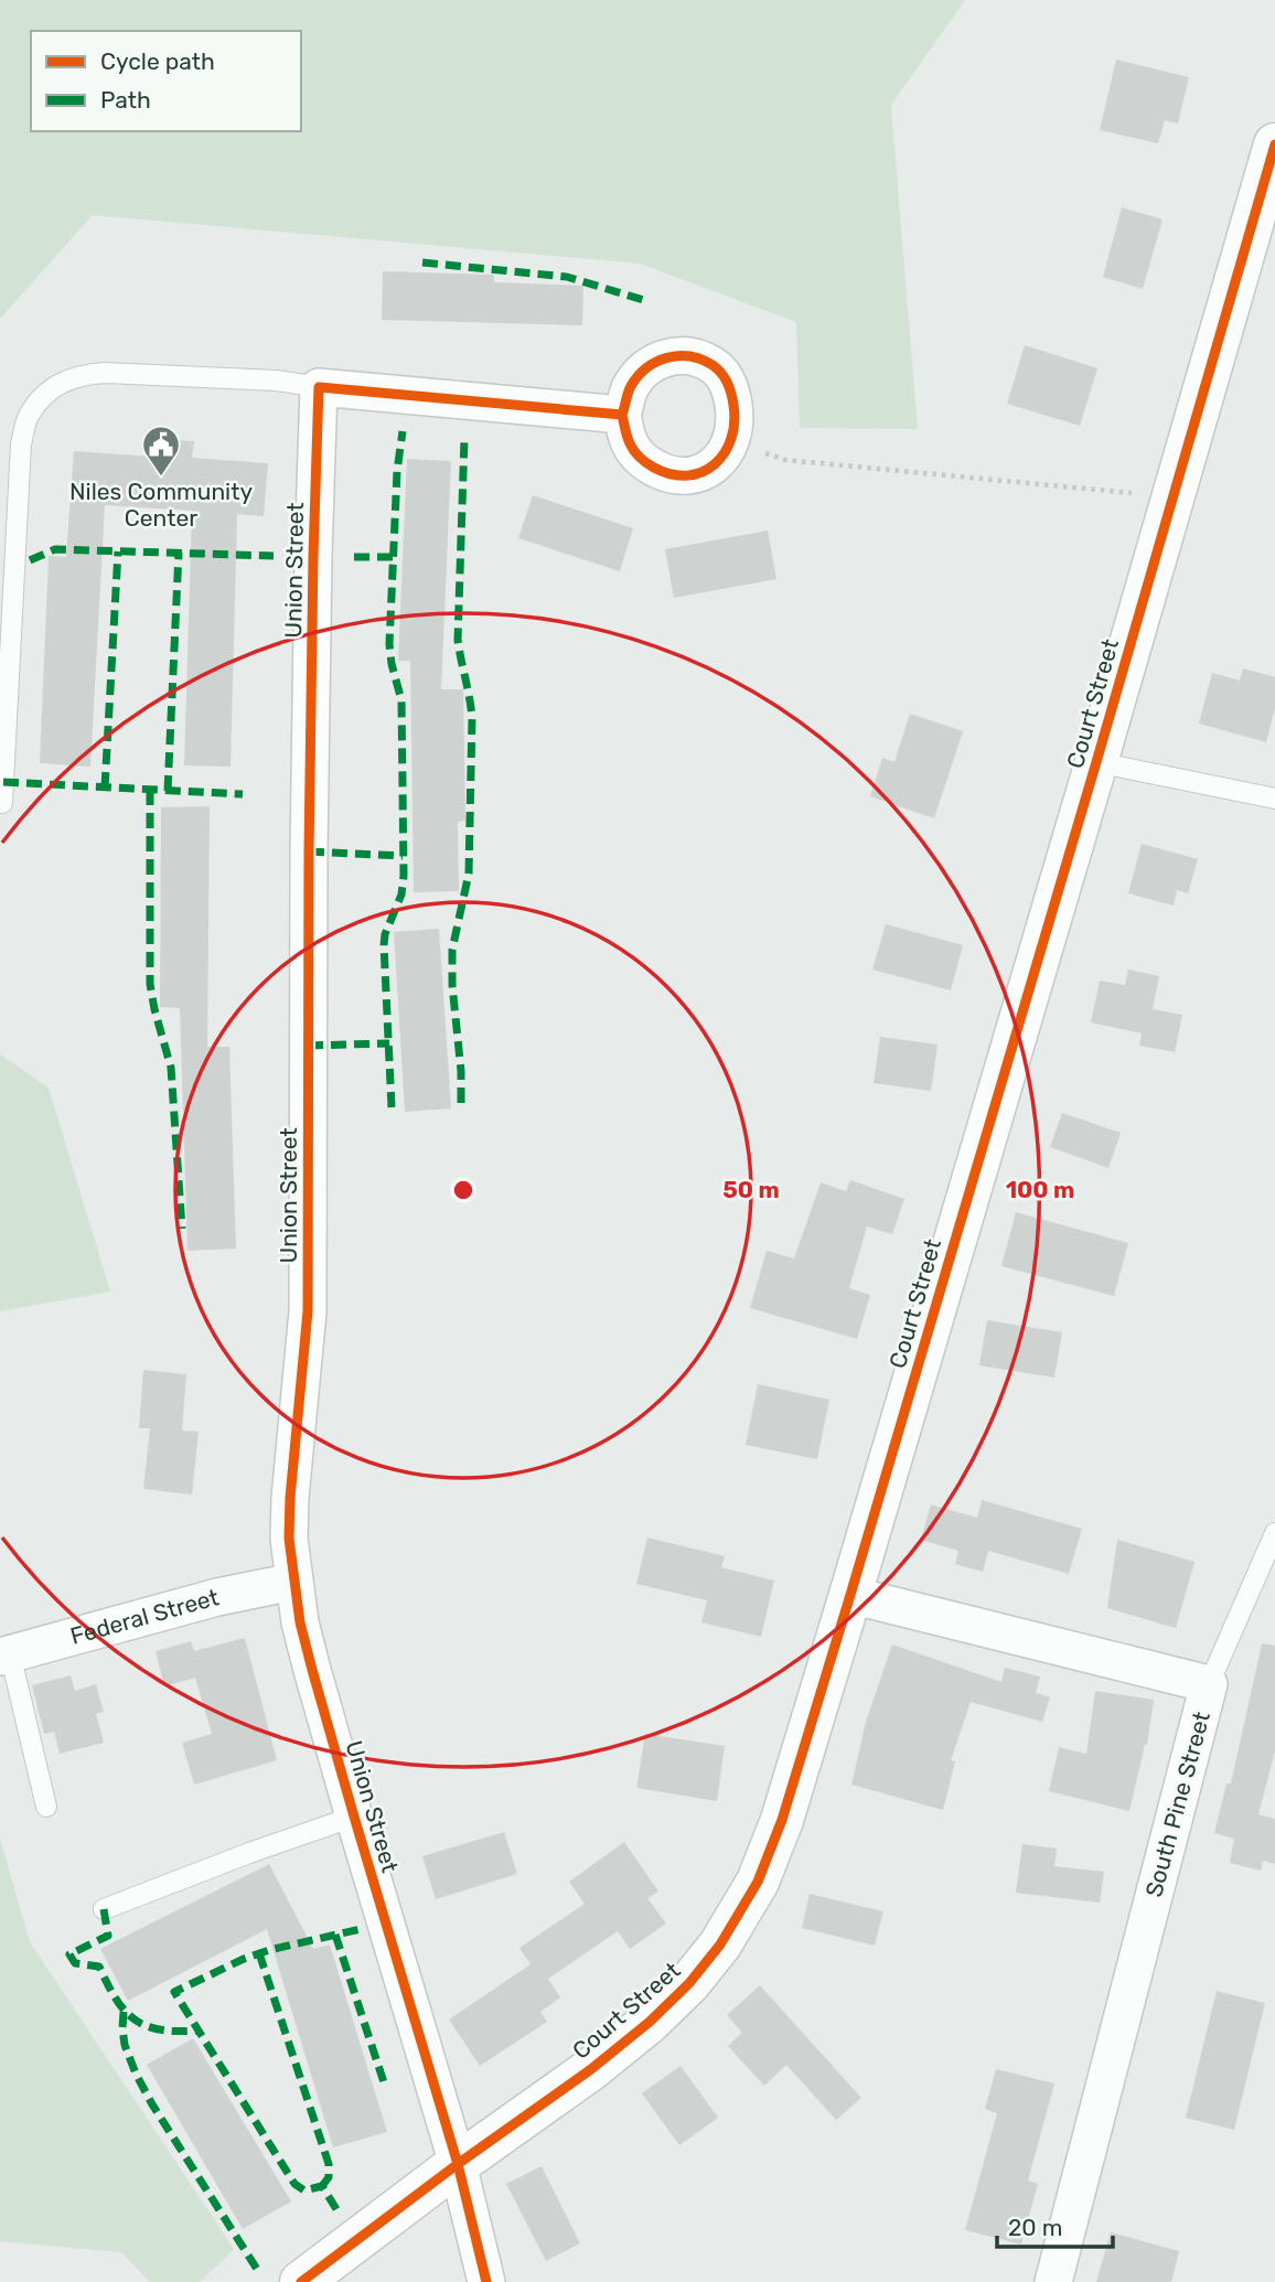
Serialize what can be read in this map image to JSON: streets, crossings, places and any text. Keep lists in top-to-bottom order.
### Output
{
  "streets": {
    "street": [
      "Union Street",
      "Court Street",
      "Federal Street",
      "South Pine Street"
    ]
  },
  "crossings": [
    ["Union Street", "Court Street"],
    ["Union Street", "Federal Street"],
    ["Court Street", "South Pine Street"]
  ],
  "places": {
    "public building": ["Niles Community Center"]
  },
  "legend": ["Cycle path", "Path"],
  "scale_bar": "20 m",
  "rings": ["50 m", "100 m"]
}
